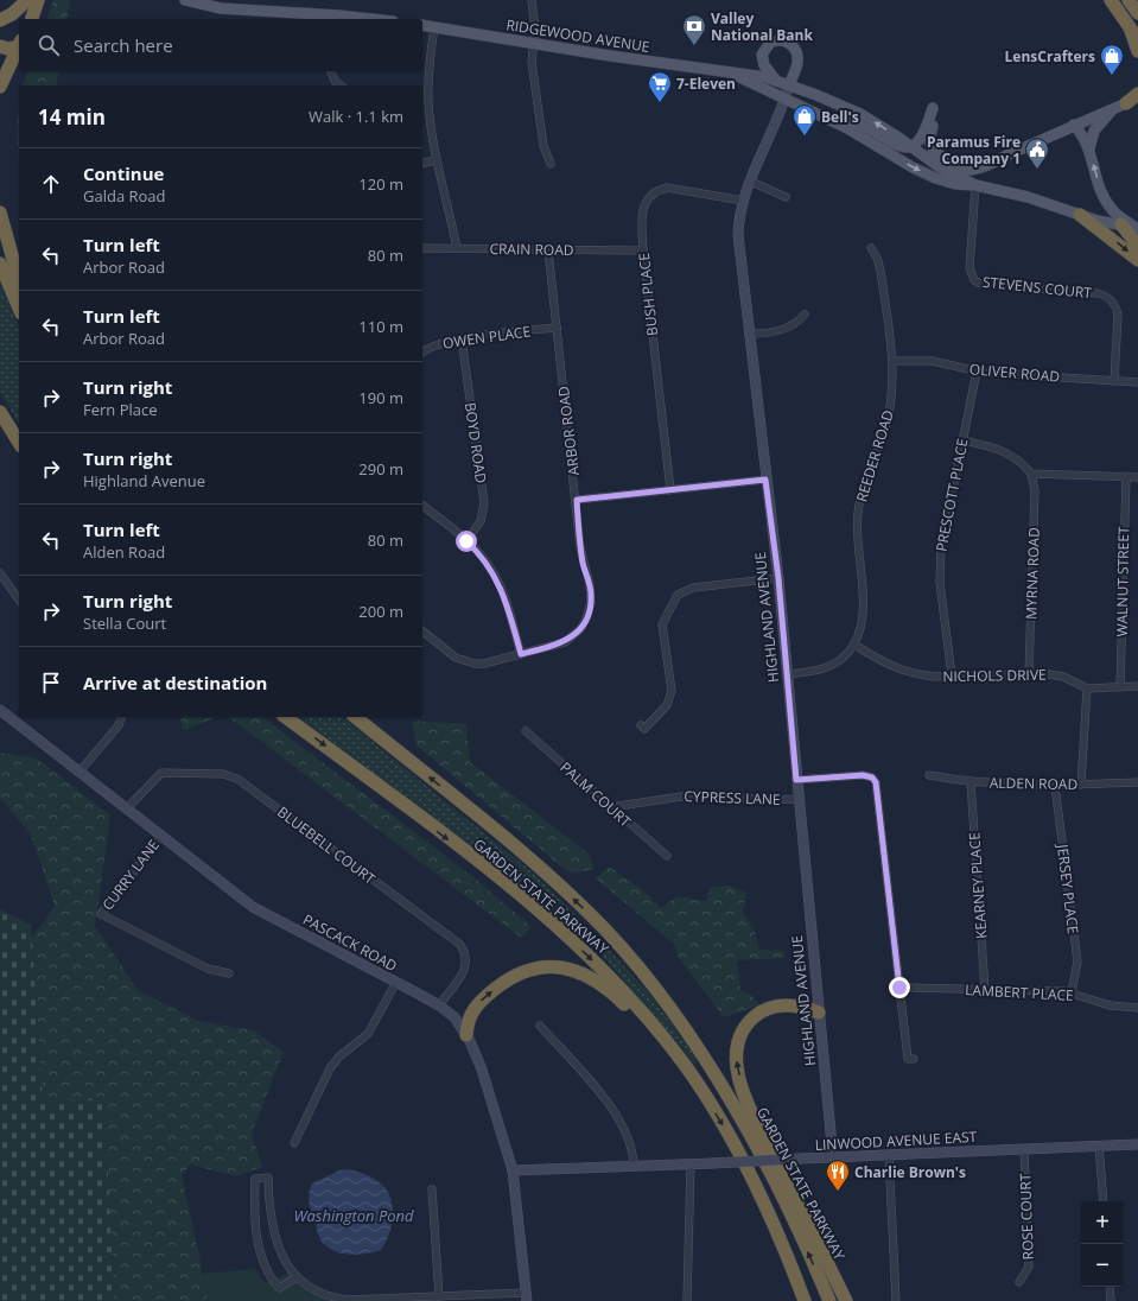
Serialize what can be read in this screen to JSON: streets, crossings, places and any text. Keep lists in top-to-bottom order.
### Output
{
  "streets": {
    "highway": ["GARDEN STATE PARKWAY"],
    "main road": ["RIDGEWOOD AVENUE"],
    "street": [
      "CRAIN ROAD",
      "STEVENS COURT",
      "BUSH PLACE",
      "OWEN PLACE",
      "OLIVER ROAD",
      "ARBOR ROAD",
      "BOYD ROAD",
      "REEDER ROAD",
      "PRESCOTT PLACE",
      "MYRNA ROAD",
      "WALNUT STREET",
      "HIGHLAND AVENUE",
      "NICHOLS DRIVE",
      "ALDEN ROAD",
      "PALM COURT",
      "CYPRESS LANE",
      "BLUEBELL COURT",
      "CURRY LANE",
      "KEARNEY PLACE",
      "JERSEY PLACE",
      "PASCACK ROAD",
      "LAMBERT PLACE",
      "LINWOOD AVENUE EAST",
      "ROSE COURT"
    ]
  },
  "crossings": [
    ["RIDGEWOOD AVENUE", "STEVENS COURT"],
    ["RIDGEWOOD AVENUE", "HIGHLAND AVENUE"],
    ["CRAIN ROAD", "BUSH PLACE"],
    ["CRAIN ROAD", "ARBOR ROAD"],
    ["STEVENS COURT", "OLIVER ROAD"],
    ["BUSH PLACE", "HIGHLAND AVENUE"],
    ["OWEN PLACE", "ARBOR ROAD"],
    ["OWEN PLACE", "BOYD ROAD"],
    ["OLIVER ROAD", "REEDER ROAD"],
    ["OLIVER ROAD", "PRESCOTT PLACE"],
    ["REEDER ROAD", "HIGHLAND AVENUE"],
    ["REEDER ROAD", "NICHOLS DRIVE"],
    ["PRESCOTT PLACE", "NICHOLS DRIVE"],
    ["MYRNA ROAD", "NICHOLS DRIVE"],
    ["WALNUT STREET", "NICHOLS DRIVE"],
    ["HIGHLAND AVENUE", "CYPRESS LANE"],
    ["HIGHLAND AVENUE", "LINWOOD AVENUE EAST"],
    ["ALDEN ROAD", "KEARNEY PLACE"],
    ["ALDEN ROAD", "JERSEY PLACE"],
    ["PALM COURT", "CYPRESS LANE"],
    ["BLUEBELL COURT", "PASCACK ROAD"],
    ["CURRY LANE", "PASCACK ROAD"],
    ["KEARNEY PLACE", "LAMBERT PLACE"],
    ["JERSEY PLACE", "LAMBERT PLACE"],
    ["PASCACK ROAD", "LINWOOD AVENUE EAST"],
    ["LINWOOD AVENUE EAST", "ROSE COURT"]
  ],
  "water": ["Washington Pond"],
  "places": {
    "bank": ["Valley National Bank"],
    "shop": ["LensCrafters", "Bell's"],
    "supermarket": ["7-Eleven"],
    "public building": ["Paramus Fire Company 1"],
    "restaurant": ["Charlie Brown's"]
  },
  "page": {
    "search": "Search here",
    "heading": ["14 min", "Walk · 1.1 km"],
    "list": [
      ["Continue", "Galda Road", "120 m"],
      ["Turn left", "Arbor Road", "80 m"],
      ["Turn left", "Arbor Road", "110 m"],
      ["Turn right", "Fern Place", "190 m"],
      ["Turn right", "Highland Avenue", "290 m"],
      ["Turn left", "Alden Road", "80 m"],
      ["Turn right", "Stella Court", "200 m"],
      "Arrive at destination"
    ],
    "map_buttons": ["+", "−"]
  }
}
